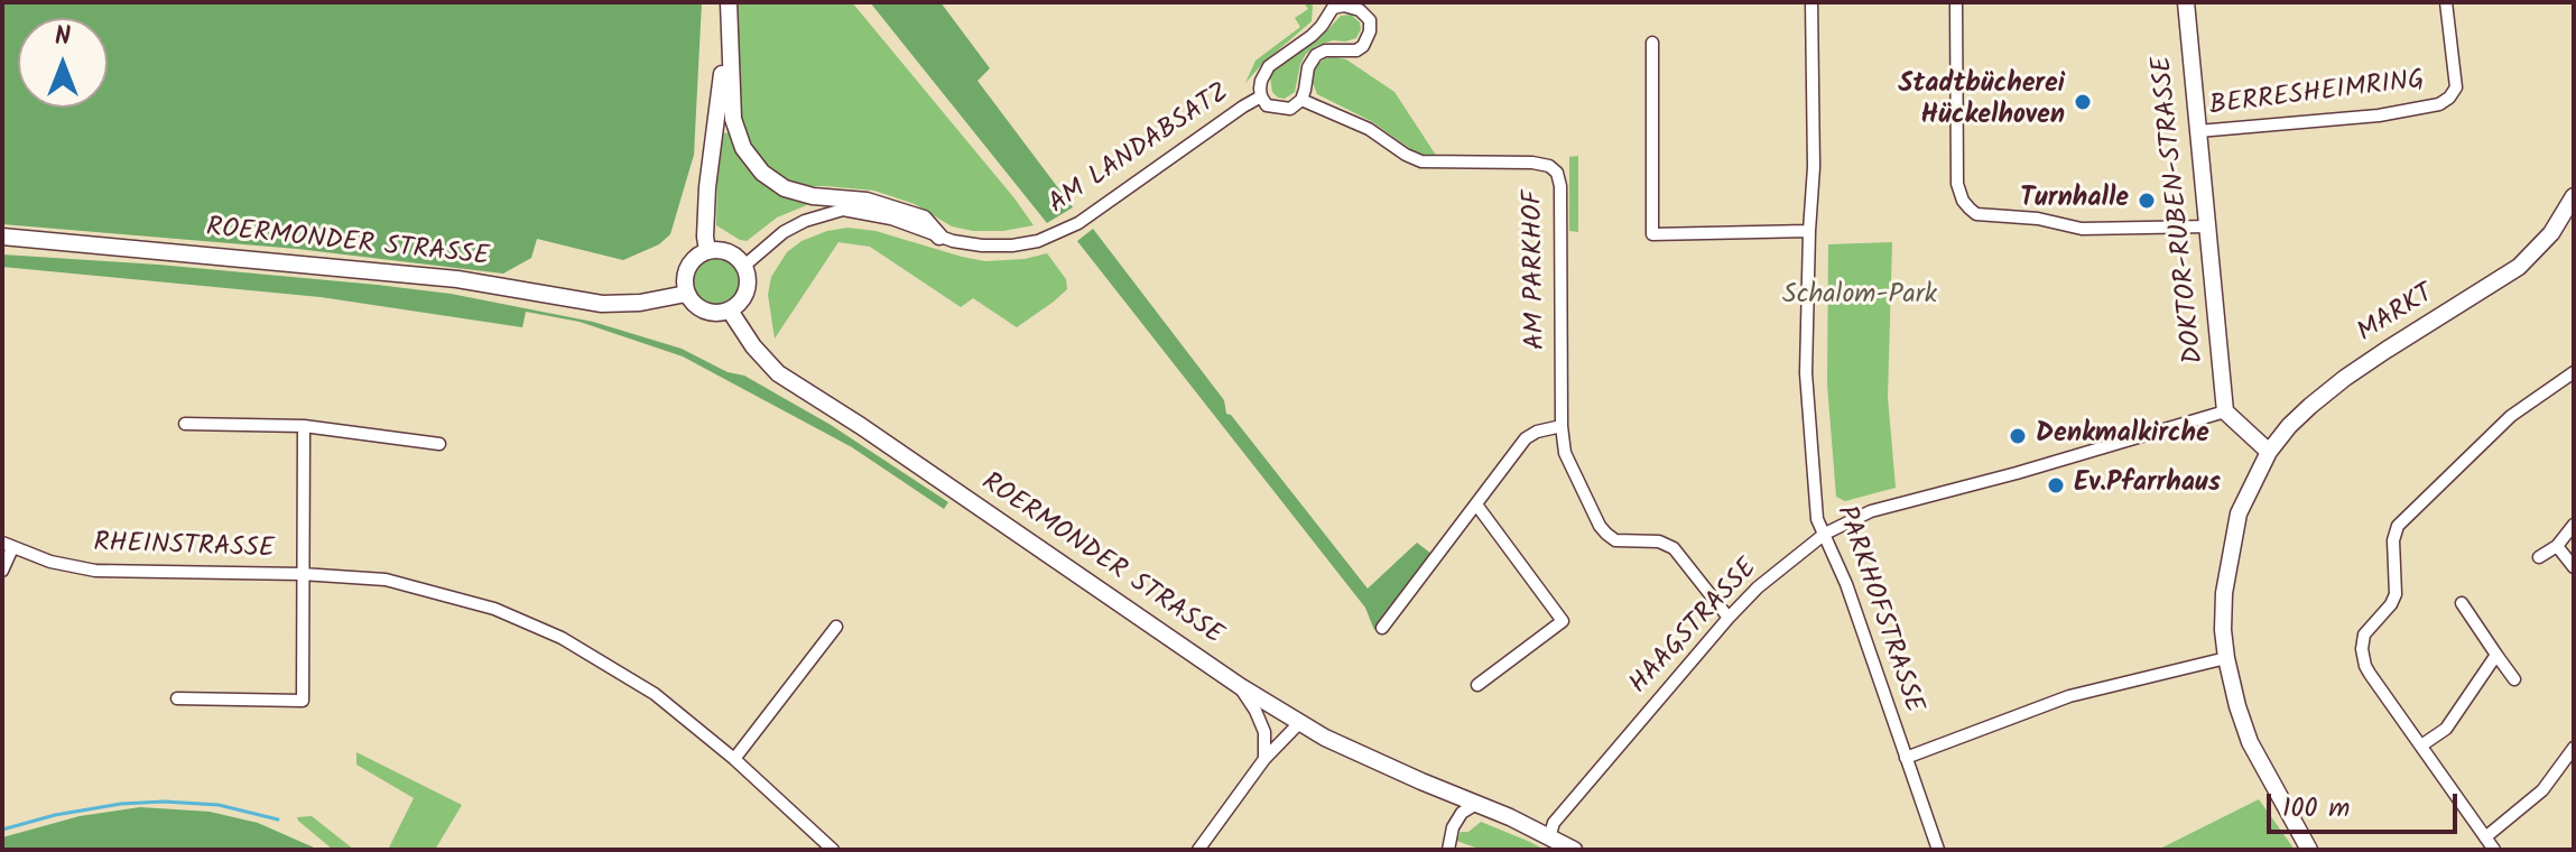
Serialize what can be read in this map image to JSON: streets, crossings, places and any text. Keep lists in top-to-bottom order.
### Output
{
  "streets": {
    "main road": ["DOKTOR-RUBEN-STRASSE", "ROERMONDER STRASSE", "MARKT"],
    "street": [
      "BERRESHEIMRING",
      "AM LANDABSATZ",
      "AM PARKHOF",
      "RHEINSTRASSE",
      "PARKHOFSTRASSE",
      "HAAGSTRASSE"
    ]
  },
  "crossings": [
    ["BERRESHEIMRING", "DOKTOR-RUBEN-STRASSE"],
    ["AM LANDABSATZ", "ROERMONDER STRASSE"],
    ["AM LANDABSATZ", "AM PARKHOF"],
    ["DOKTOR-RUBEN-STRASSE", "HAAGSTRASSE"],
    ["ROERMONDER STRASSE", "HAAGSTRASSE"],
    ["AM PARKHOF", "HAAGSTRASSE"],
    ["PARKHOFSTRASSE", "HAAGSTRASSE"]
  ],
  "parks": ["Schalom-Park"],
  "places": [
    "Stadtbücherei Hückelhoven",
    "Turnhalle",
    "Denkmalkirche",
    "Ev.Pfarrhaus"
  ],
  "scale_bar": "100 m",
  "north": "top"
}
